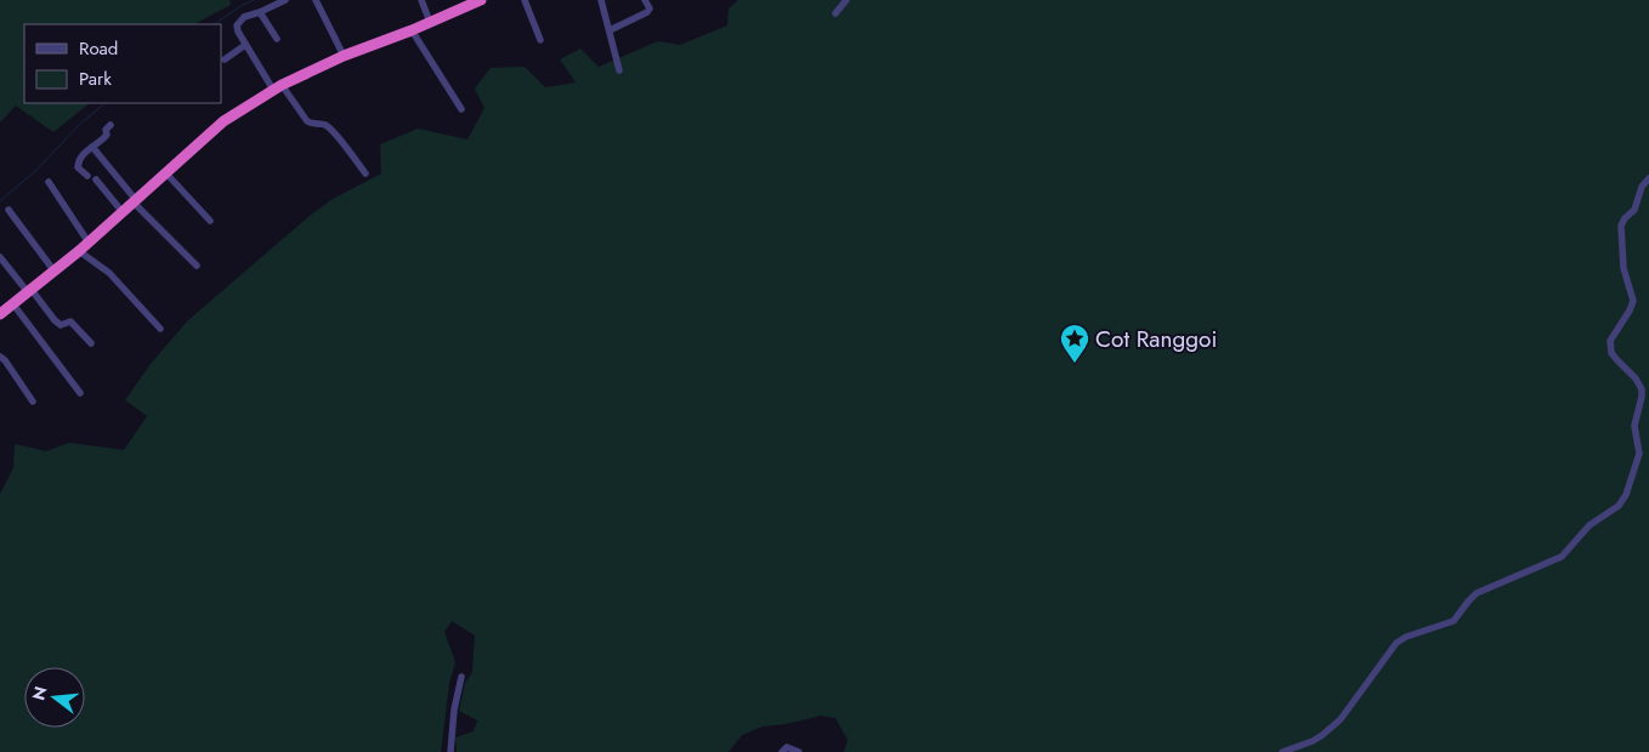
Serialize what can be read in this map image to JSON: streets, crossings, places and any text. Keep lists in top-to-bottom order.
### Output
{
  "places": {
    "place": ["Cot Ranggoi"]
  },
  "legend": ["Road", "Park"],
  "north": "left"
}
